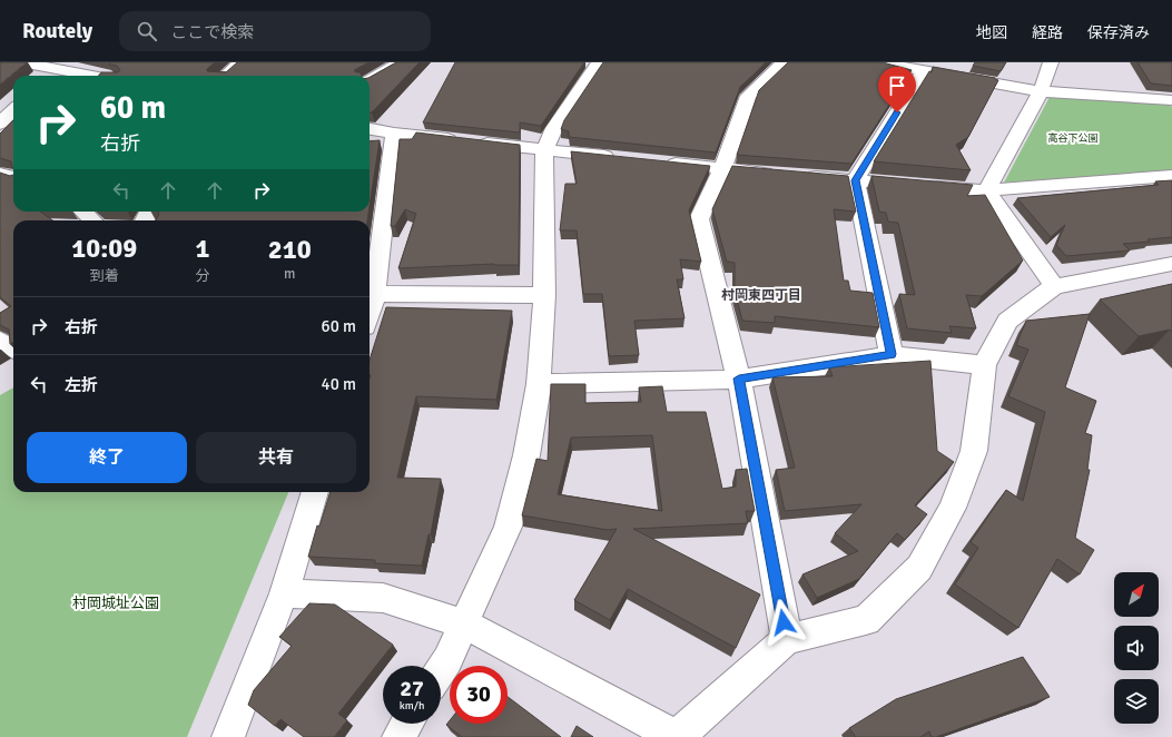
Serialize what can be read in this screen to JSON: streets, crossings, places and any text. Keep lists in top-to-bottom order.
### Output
{
  "districts": ["村岡東四丁目"],
  "parks": ["高谷下公園", "村岡城址公園"],
  "north": "top right",
  "page": {
    "header": "Routely",
    "search": "ここで検索",
    "nav": ["地図", "経路", "保存済み"],
    "turn": ["60 m", "右折"],
    "eta": [
      "10:09",
      "到着",
      "1",
      "分",
      "210",
      "m"
    ],
    "list": [
      {
        "name": "右折",
        "value": "60 m"
      },
      {
        "name": "左折",
        "value": "40 m"
      }
    ],
    "buttons": ["終了", "共有"],
    "speed": "27 km/h",
    "limit": "30"
  }
}
